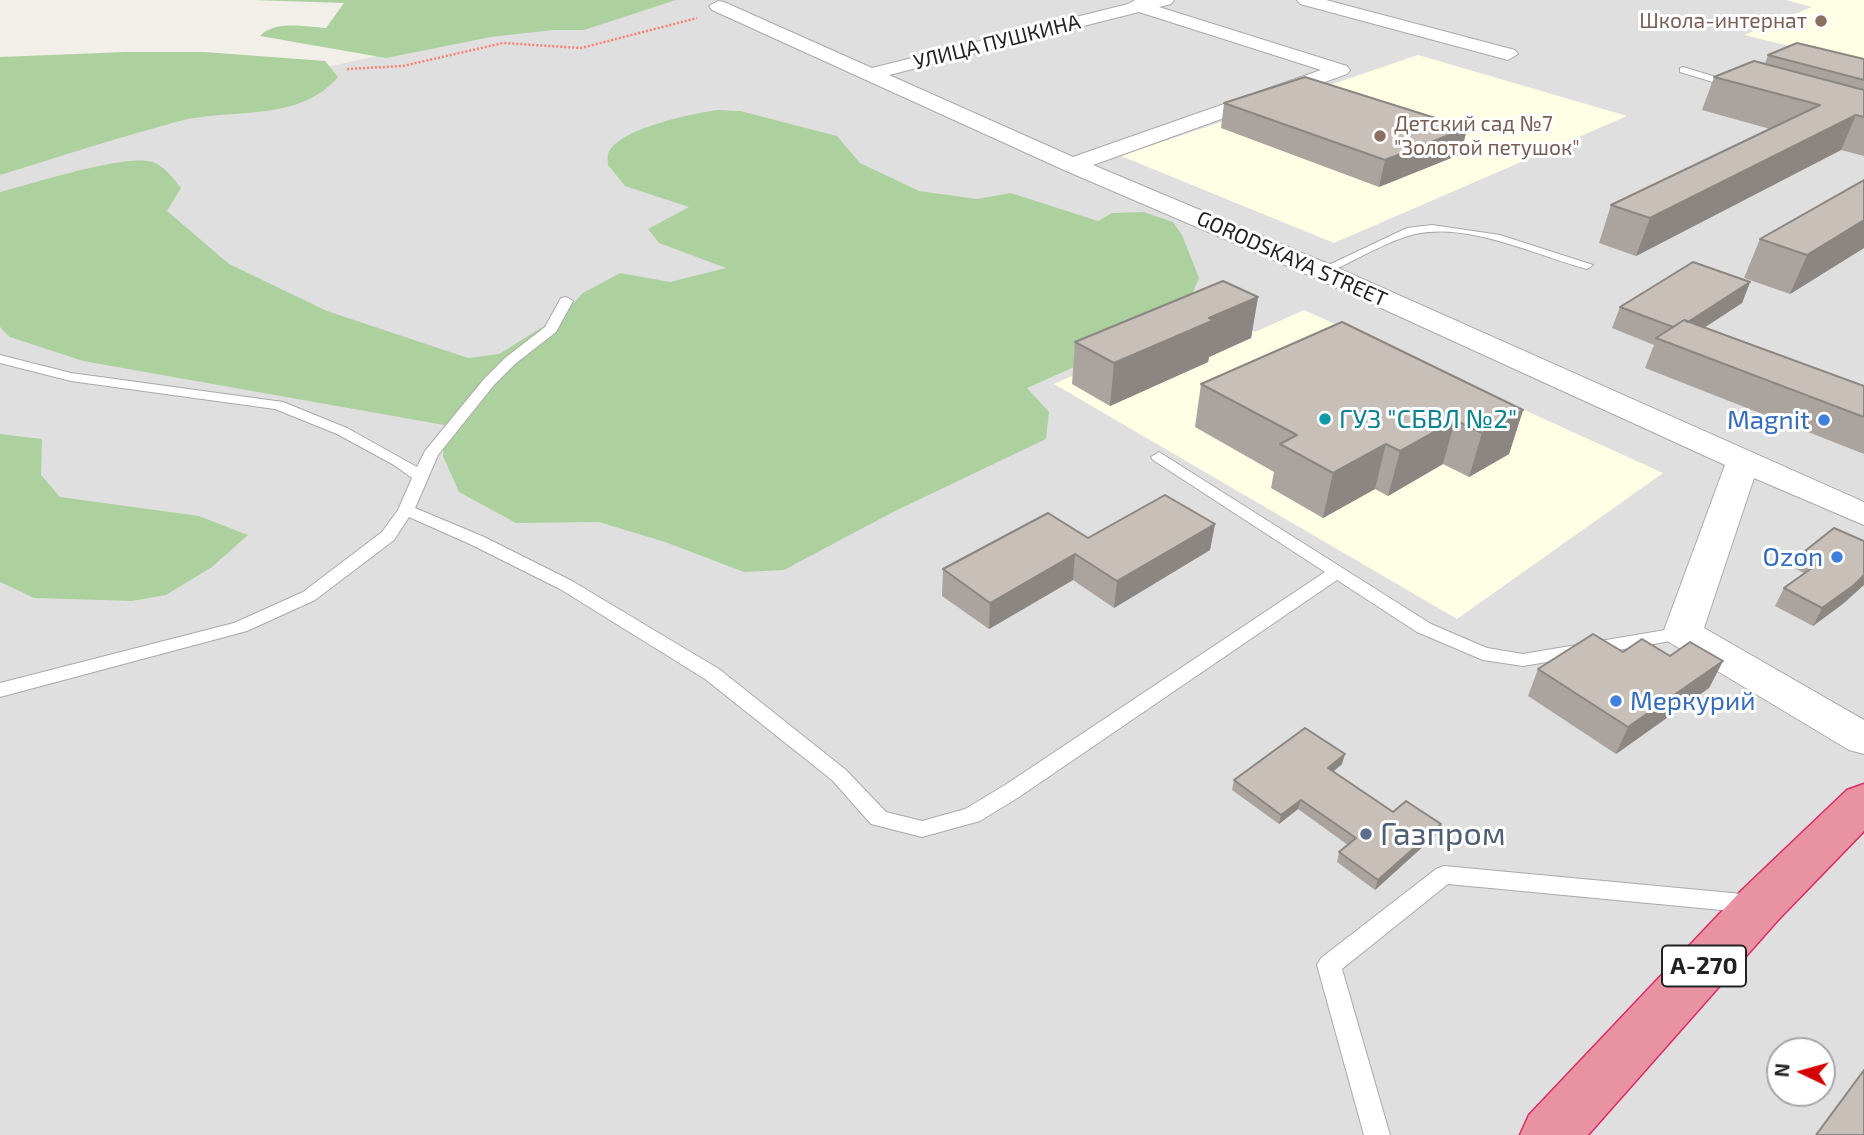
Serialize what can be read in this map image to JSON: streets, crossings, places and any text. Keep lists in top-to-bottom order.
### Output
{
  "streets": {
    "highway": ["А-270"],
    "street": ["УЛИЦА ПУШКИНА", "GORODSKAYA STREET"]
  },
  "crossings": [
    ["УЛИЦА ПУШКИНА", "GORODSKAYA STREET"]
  ],
  "places": [
    "Школа-интернат",
    "Детский сад №7 \"Золотой петушок\"",
    "ГУЗ \"СБВЛ №2\"",
    "Magnit",
    "Ozon",
    "Меркурий",
    "Газпром"
  ],
  "north": "left"
}
